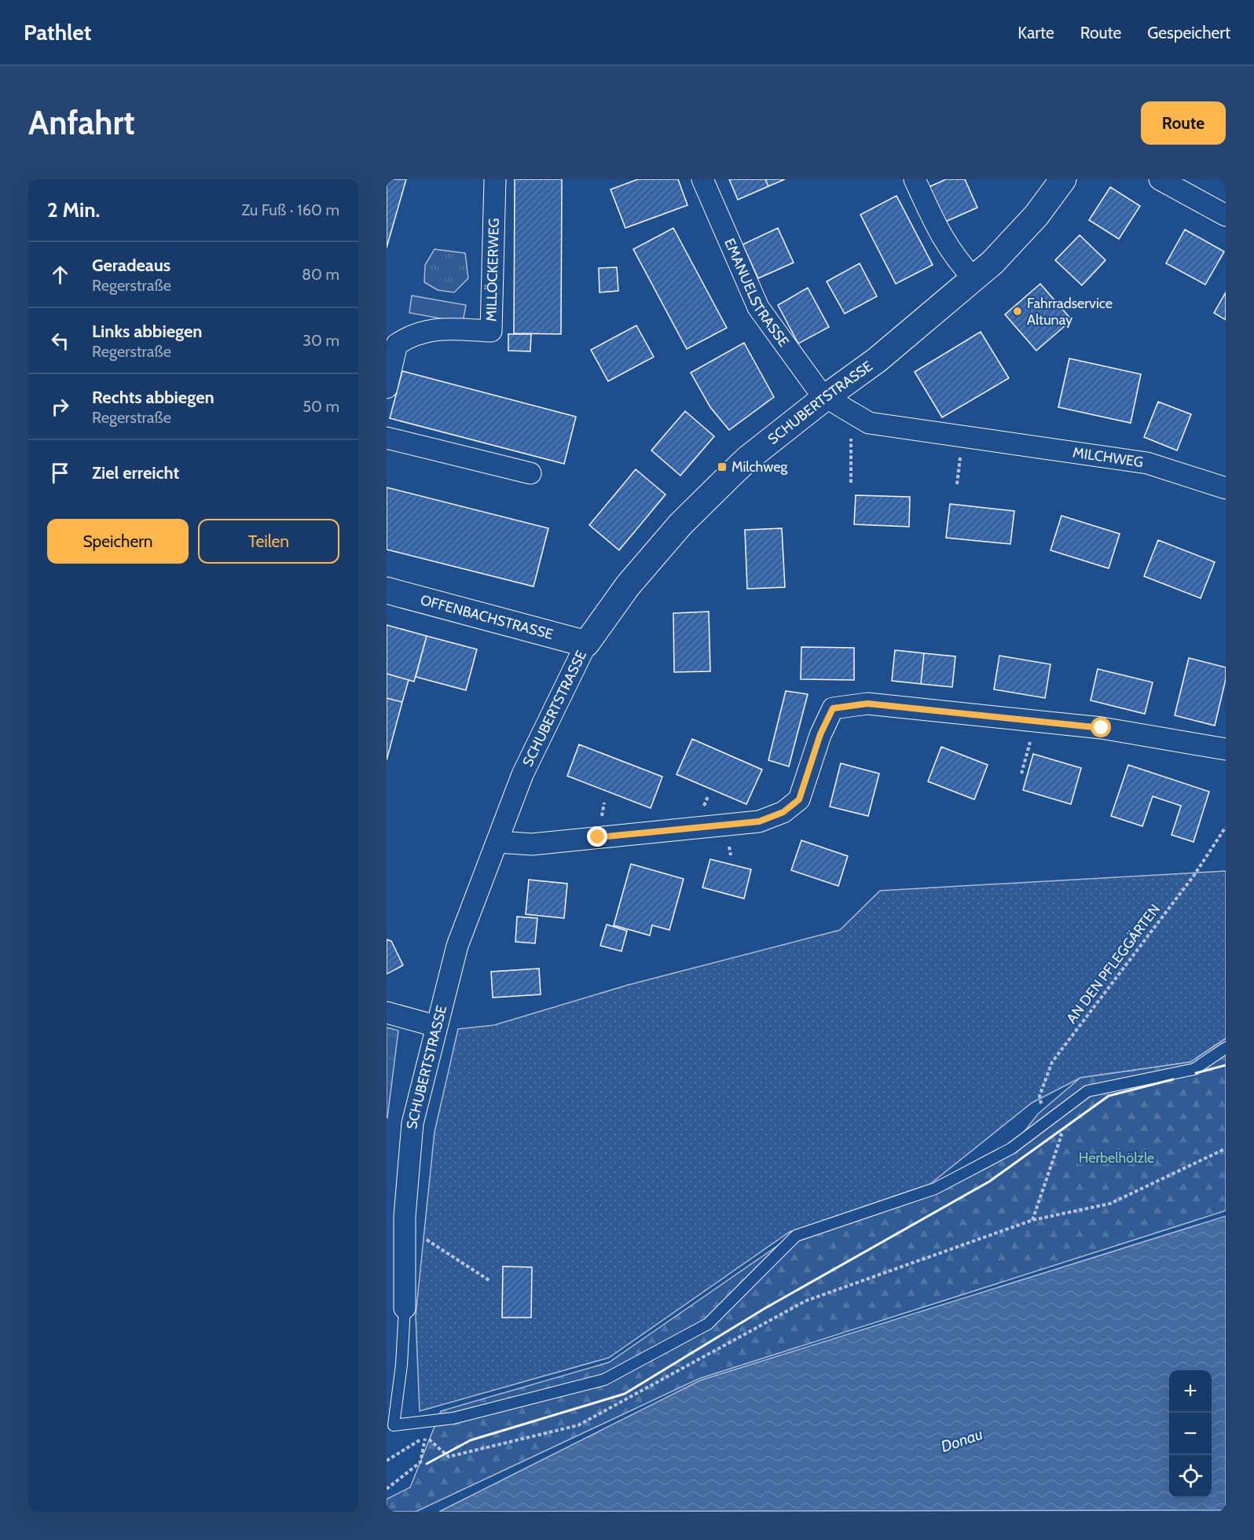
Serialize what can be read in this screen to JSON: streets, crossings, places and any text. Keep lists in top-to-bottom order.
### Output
{
  "streets": {
    "street": [
      "MILLÖCKERWEG",
      "EMANUELSTRASSE",
      "SCHUBERTSTRASSE",
      "MILCHWEG",
      "OFFENBACHSTRASSE"
    ],
    "path": ["AN DEN PFLEGGÄRTEN"]
  },
  "crossings": [
    ["EMANUELSTRASSE", "SCHUBERTSTRASSE"],
    ["EMANUELSTRASSE", "MILCHWEG"],
    ["SCHUBERTSTRASSE", "MILCHWEG"],
    ["SCHUBERTSTRASSE", "OFFENBACHSTRASSE"]
  ],
  "water": ["Donau"],
  "parks": ["Herbelhölzle"],
  "places": {
    "other": ["Fahrradservice Altunay"],
    "transit": ["Milchweg"]
  },
  "page": {
    "header": "Pathlet",
    "nav": ["Karte", "Route", "Gespeichert"],
    "buttons": [
      "Route",
      ["Speichern", "Teilen"]
    ],
    "title": "Anfahrt",
    "heading": ["2 Min.", "Zu Fuß · 160 m"],
    "list": [
      ["Geradeaus", "Regerstraße", "80 m"],
      ["Links abbiegen", "Regerstraße", "30 m"],
      ["Rechts abbiegen", "Regerstraße", "50 m"],
      "Ziel erreicht"
    ],
    "map_buttons": ["+", "−"]
  }
}
